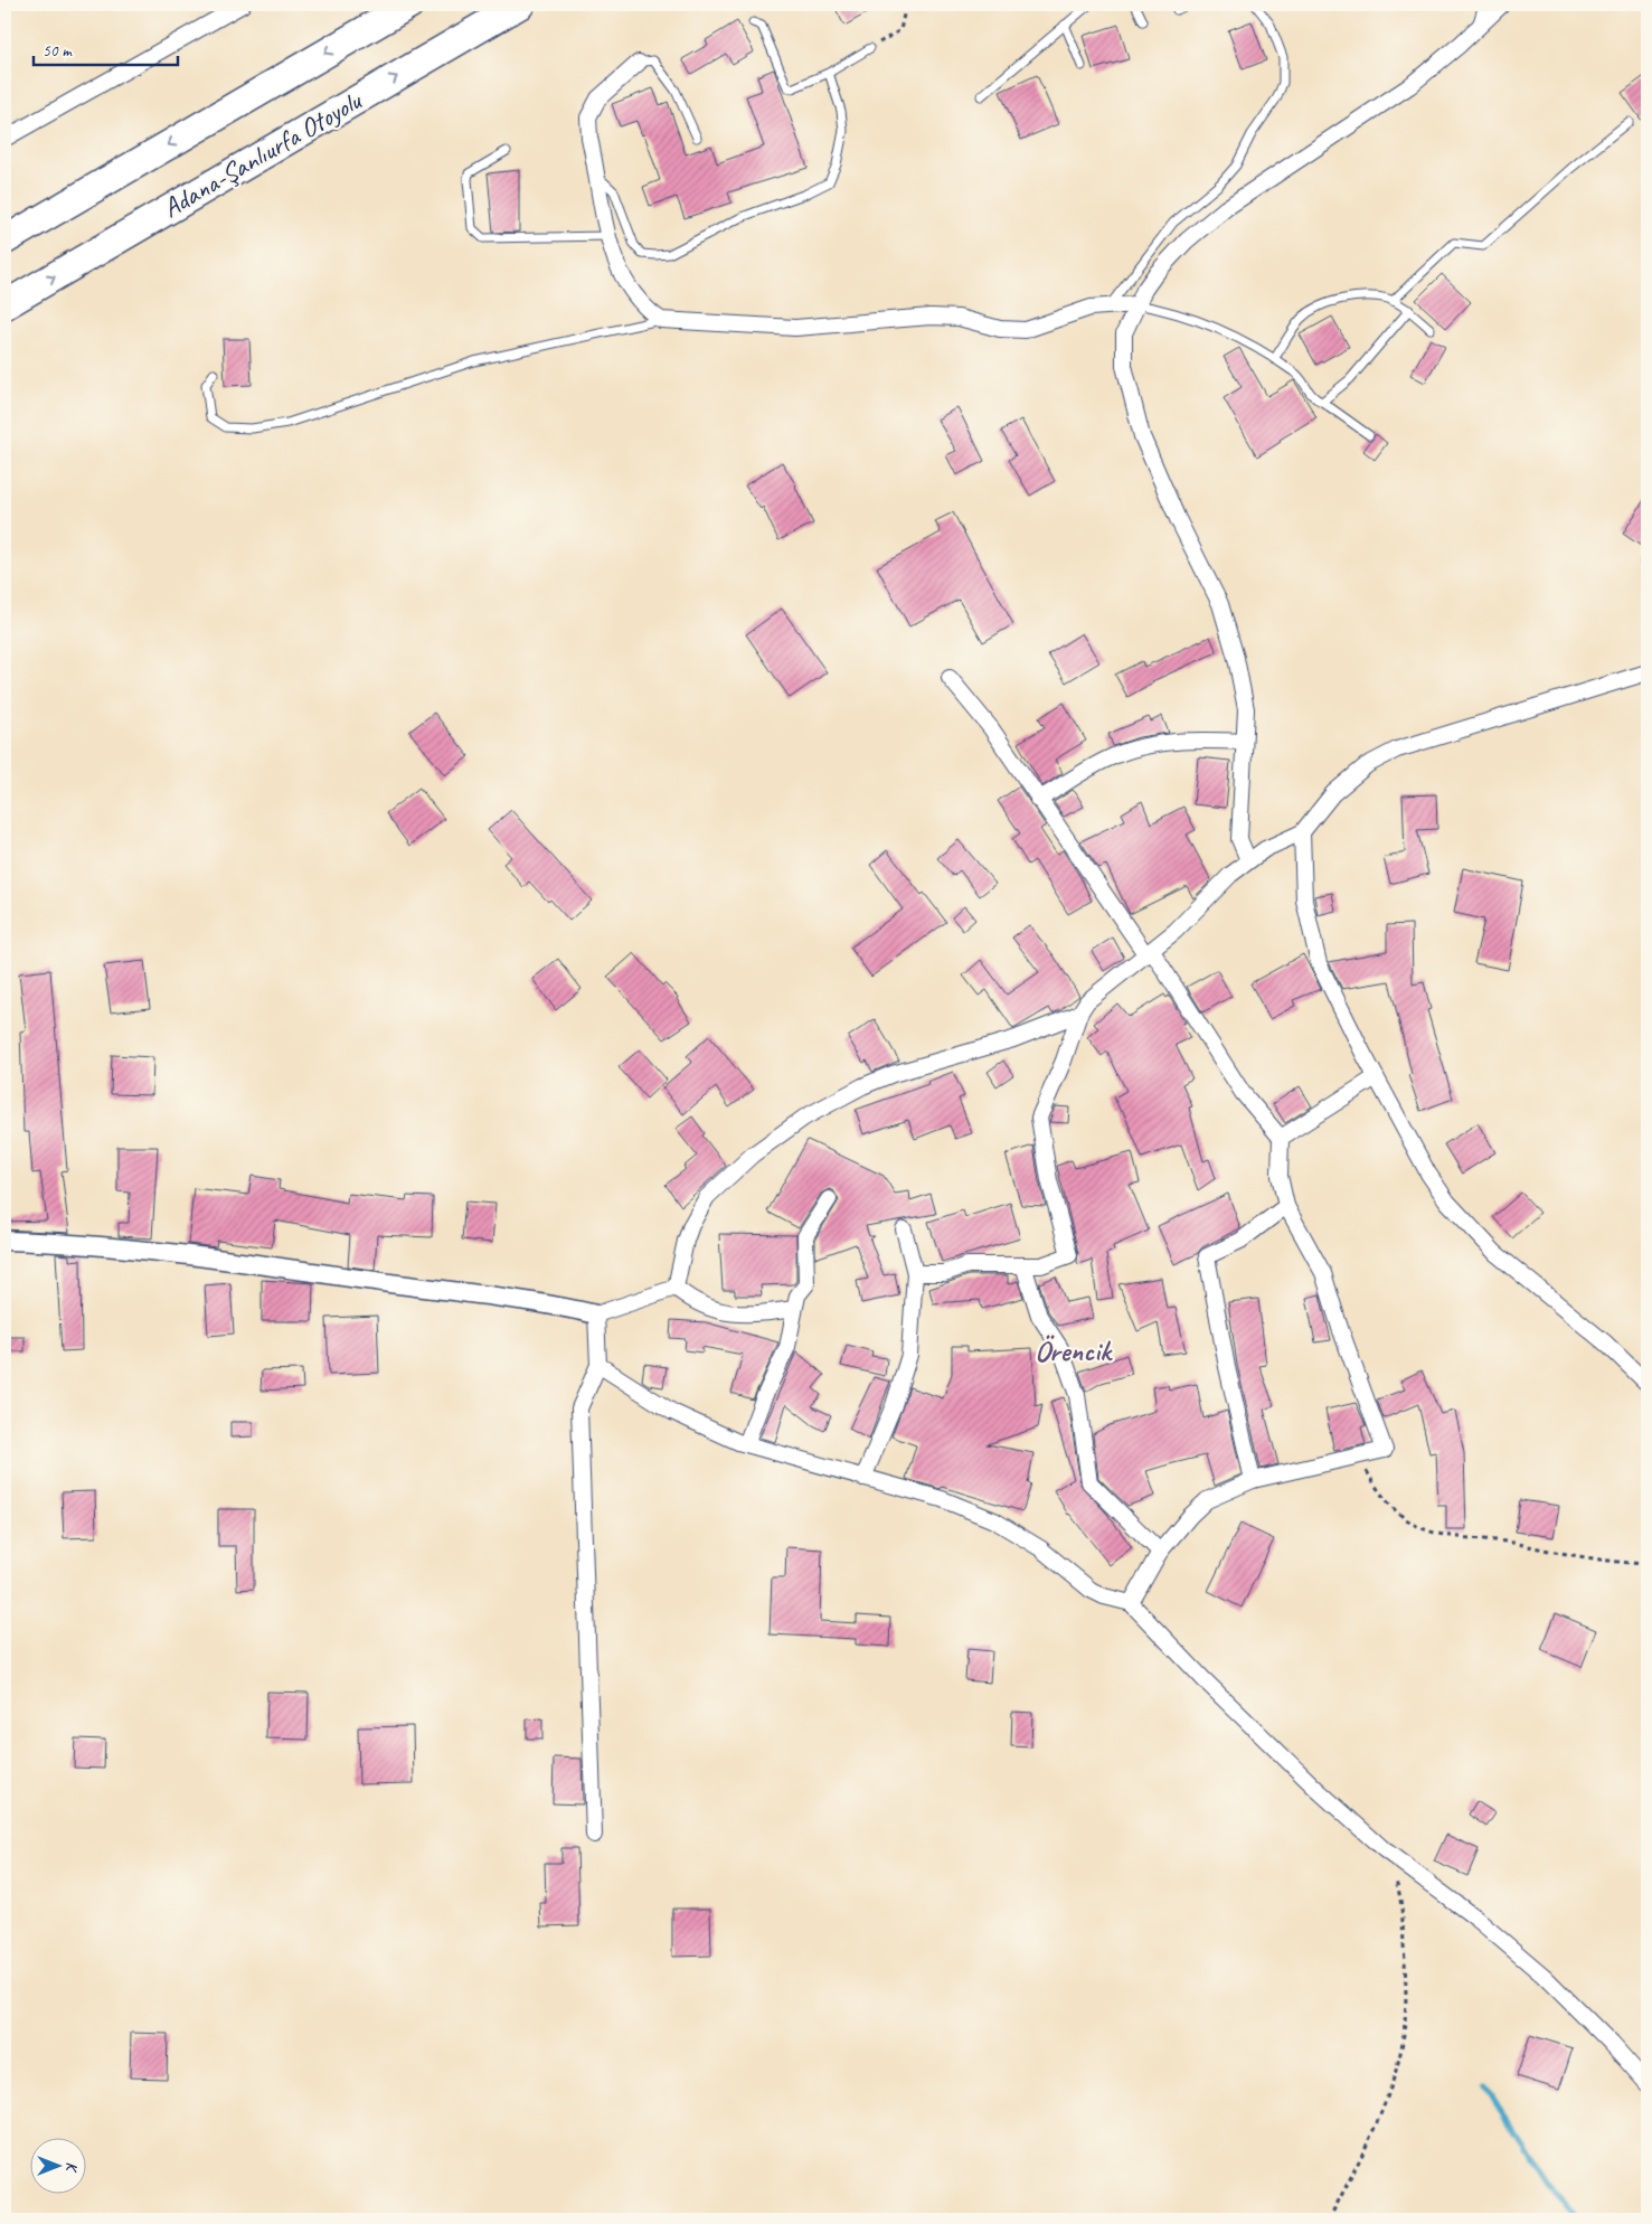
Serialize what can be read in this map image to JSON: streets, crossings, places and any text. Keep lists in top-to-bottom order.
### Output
{
  "streets": {
    "highway": ["Adana-Şanlıurfa Otoyolu"]
  },
  "districts": ["Örencik"],
  "scale_bar": "50 m",
  "north": "right"
}
